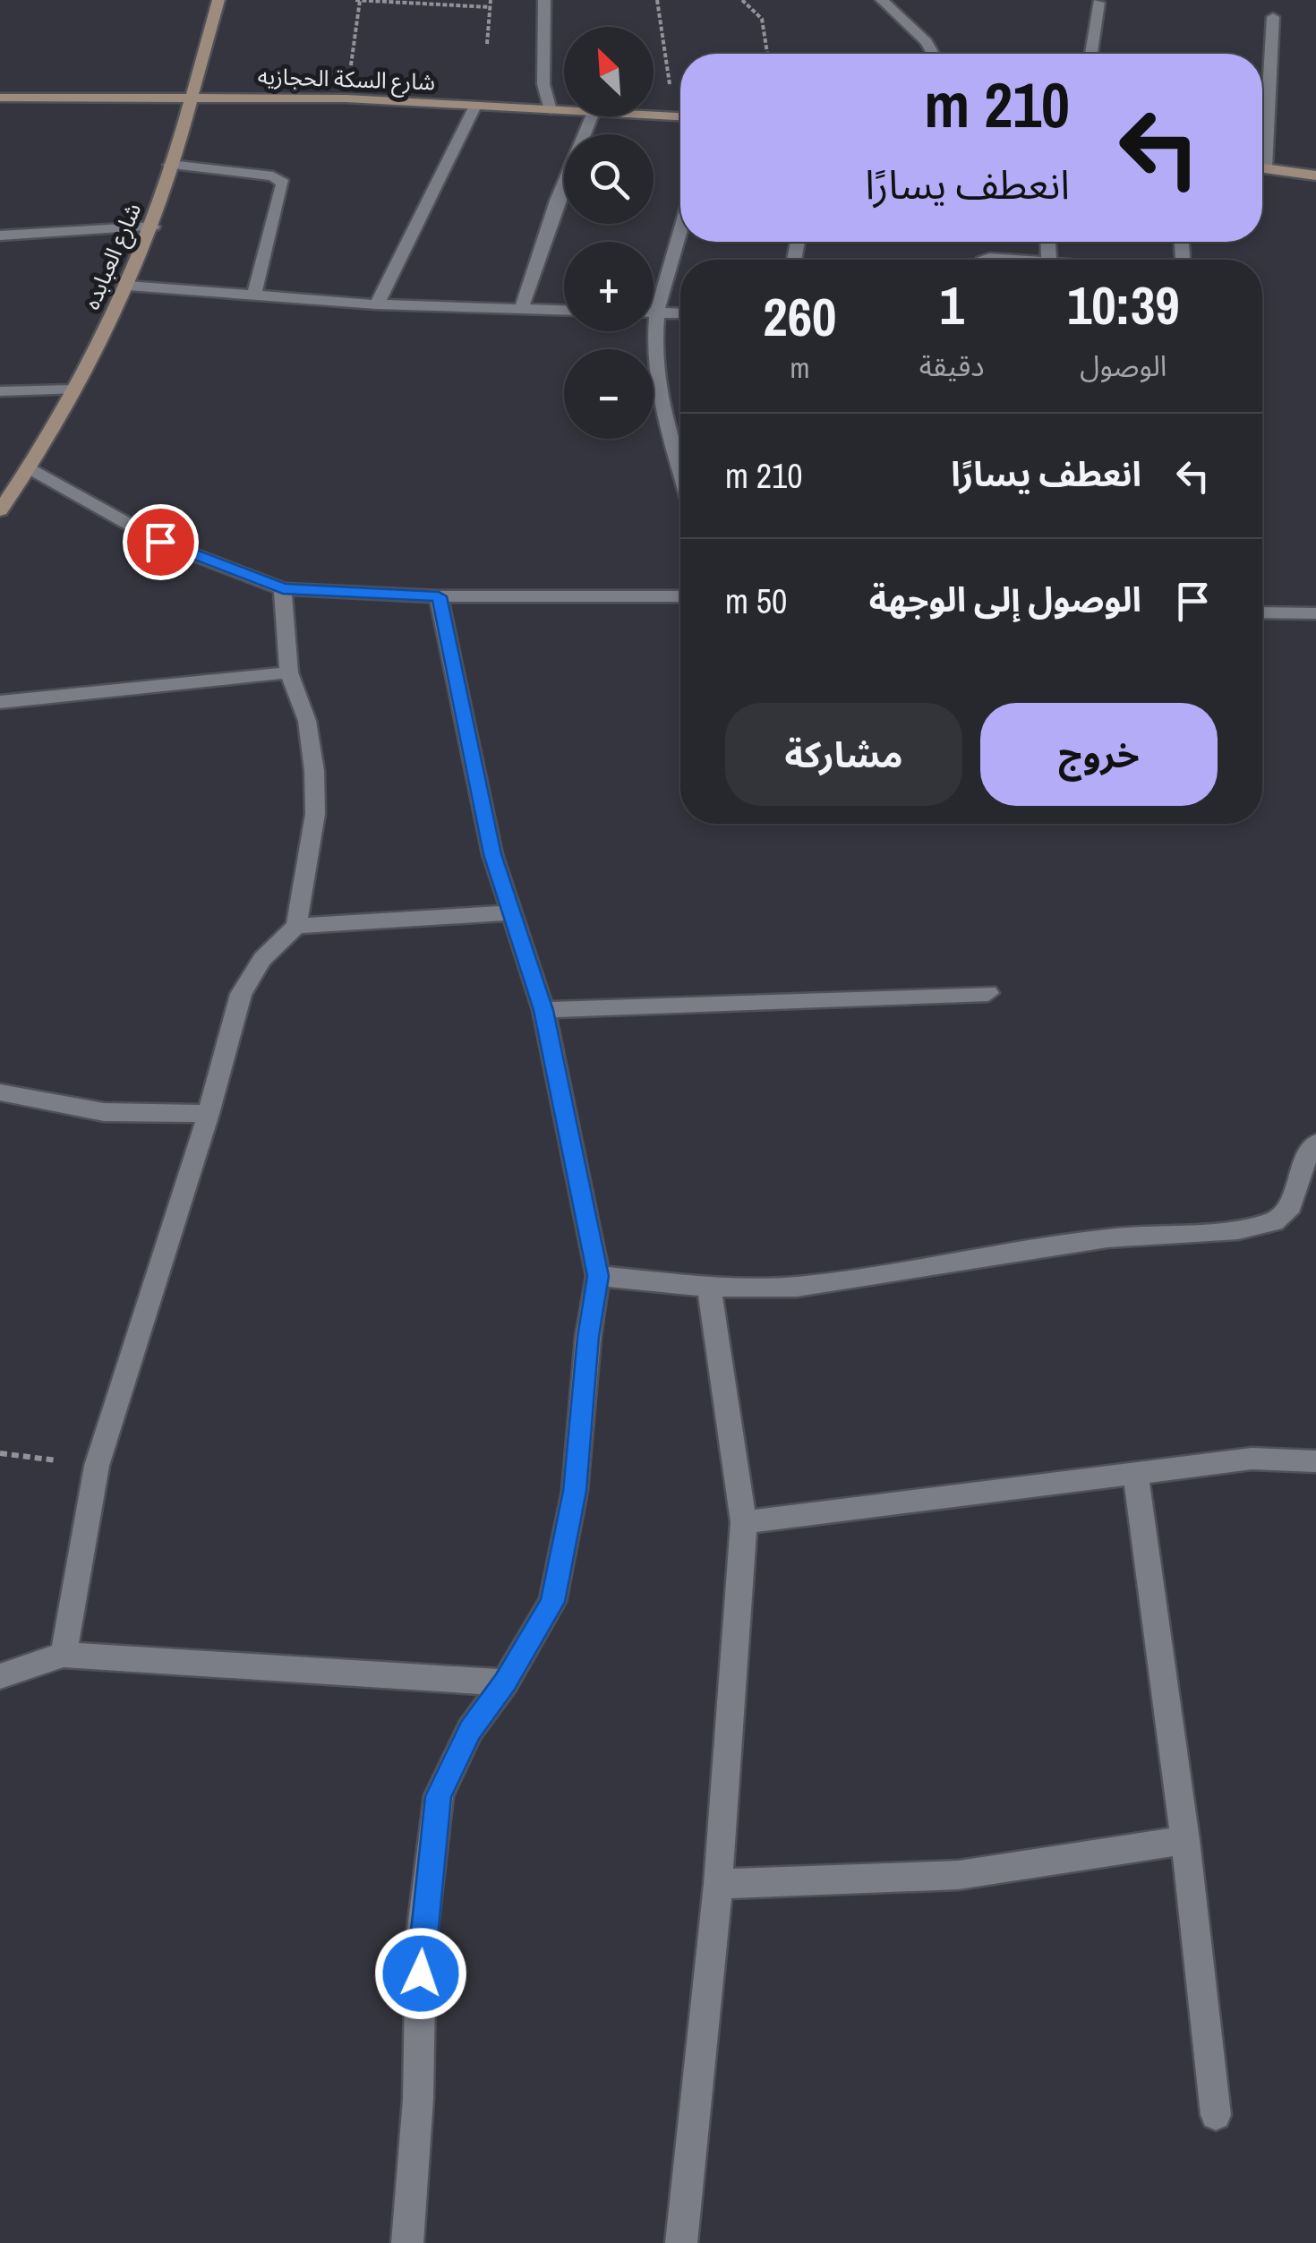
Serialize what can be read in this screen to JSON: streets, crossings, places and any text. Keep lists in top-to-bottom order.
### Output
{
  "streets": {
    "street": ["شارع السكة الحجازيه", "شارع العبابده"]
  },
  "crossings": [
    ["شارع السكة الحجازيه", "شارع العبابده"]
  ],
  "north": "top left",
  "page": {
    "map_buttons": ["+", "−"],
    "turn": ["210 m", "انعطف يسارًا"],
    "eta": [
      "10:39",
      "الوصول",
      "1",
      "دقيقة",
      "260",
      "m"
    ],
    "list": [
      {
        "name": "انعطف يسارًا",
        "value": "210 m"
      },
      {
        "name": "الوصول إلى الوجهة",
        "value": "50 m"
      }
    ],
    "buttons": ["خروج", "مشاركة"]
  }
}
